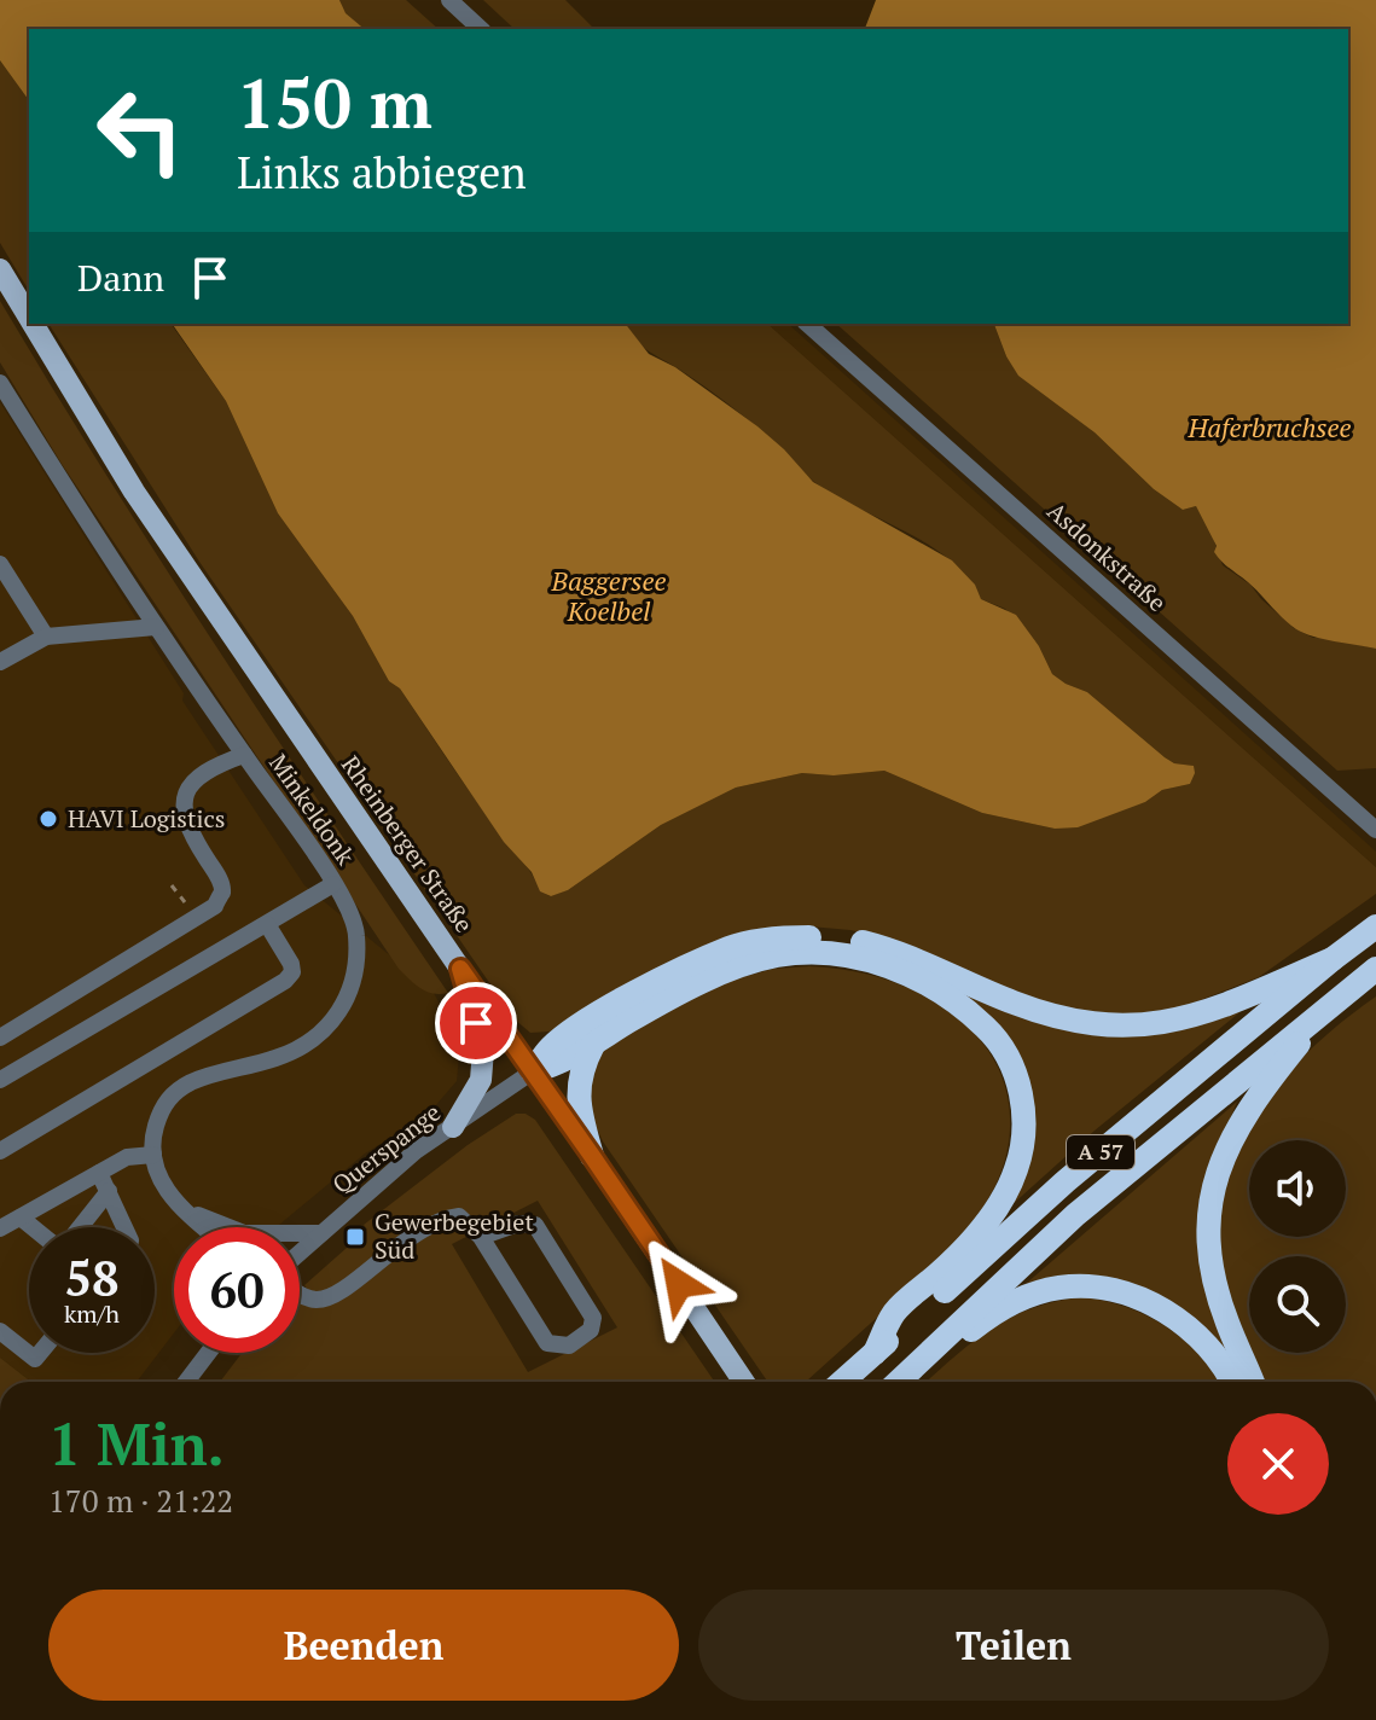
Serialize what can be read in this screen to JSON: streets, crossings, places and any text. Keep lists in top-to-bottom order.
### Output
{
  "streets": {
    "highway": ["A 57"],
    "main road": ["Rheinberger Straße"],
    "street": ["Asdonkstraße", "Minkeldonk", "Querspange"]
  },
  "crossings": [
    ["Rheinberger Straße", "Querspange"]
  ],
  "water": ["Haferbruchsee", "Baggersee Koelbel"],
  "places": {
    "other": ["HAVI Logistics"],
    "transit": ["Gewerbegebiet Süd"]
  },
  "page": {
    "turn": ["150 m", "Links abbiegen"],
    "then": "Dann",
    "speed": "58 km/h",
    "limit": "60",
    "heading": ["1 Min.", "170 m · 21:22"],
    "buttons": ["Beenden", "Teilen"]
  }
}
